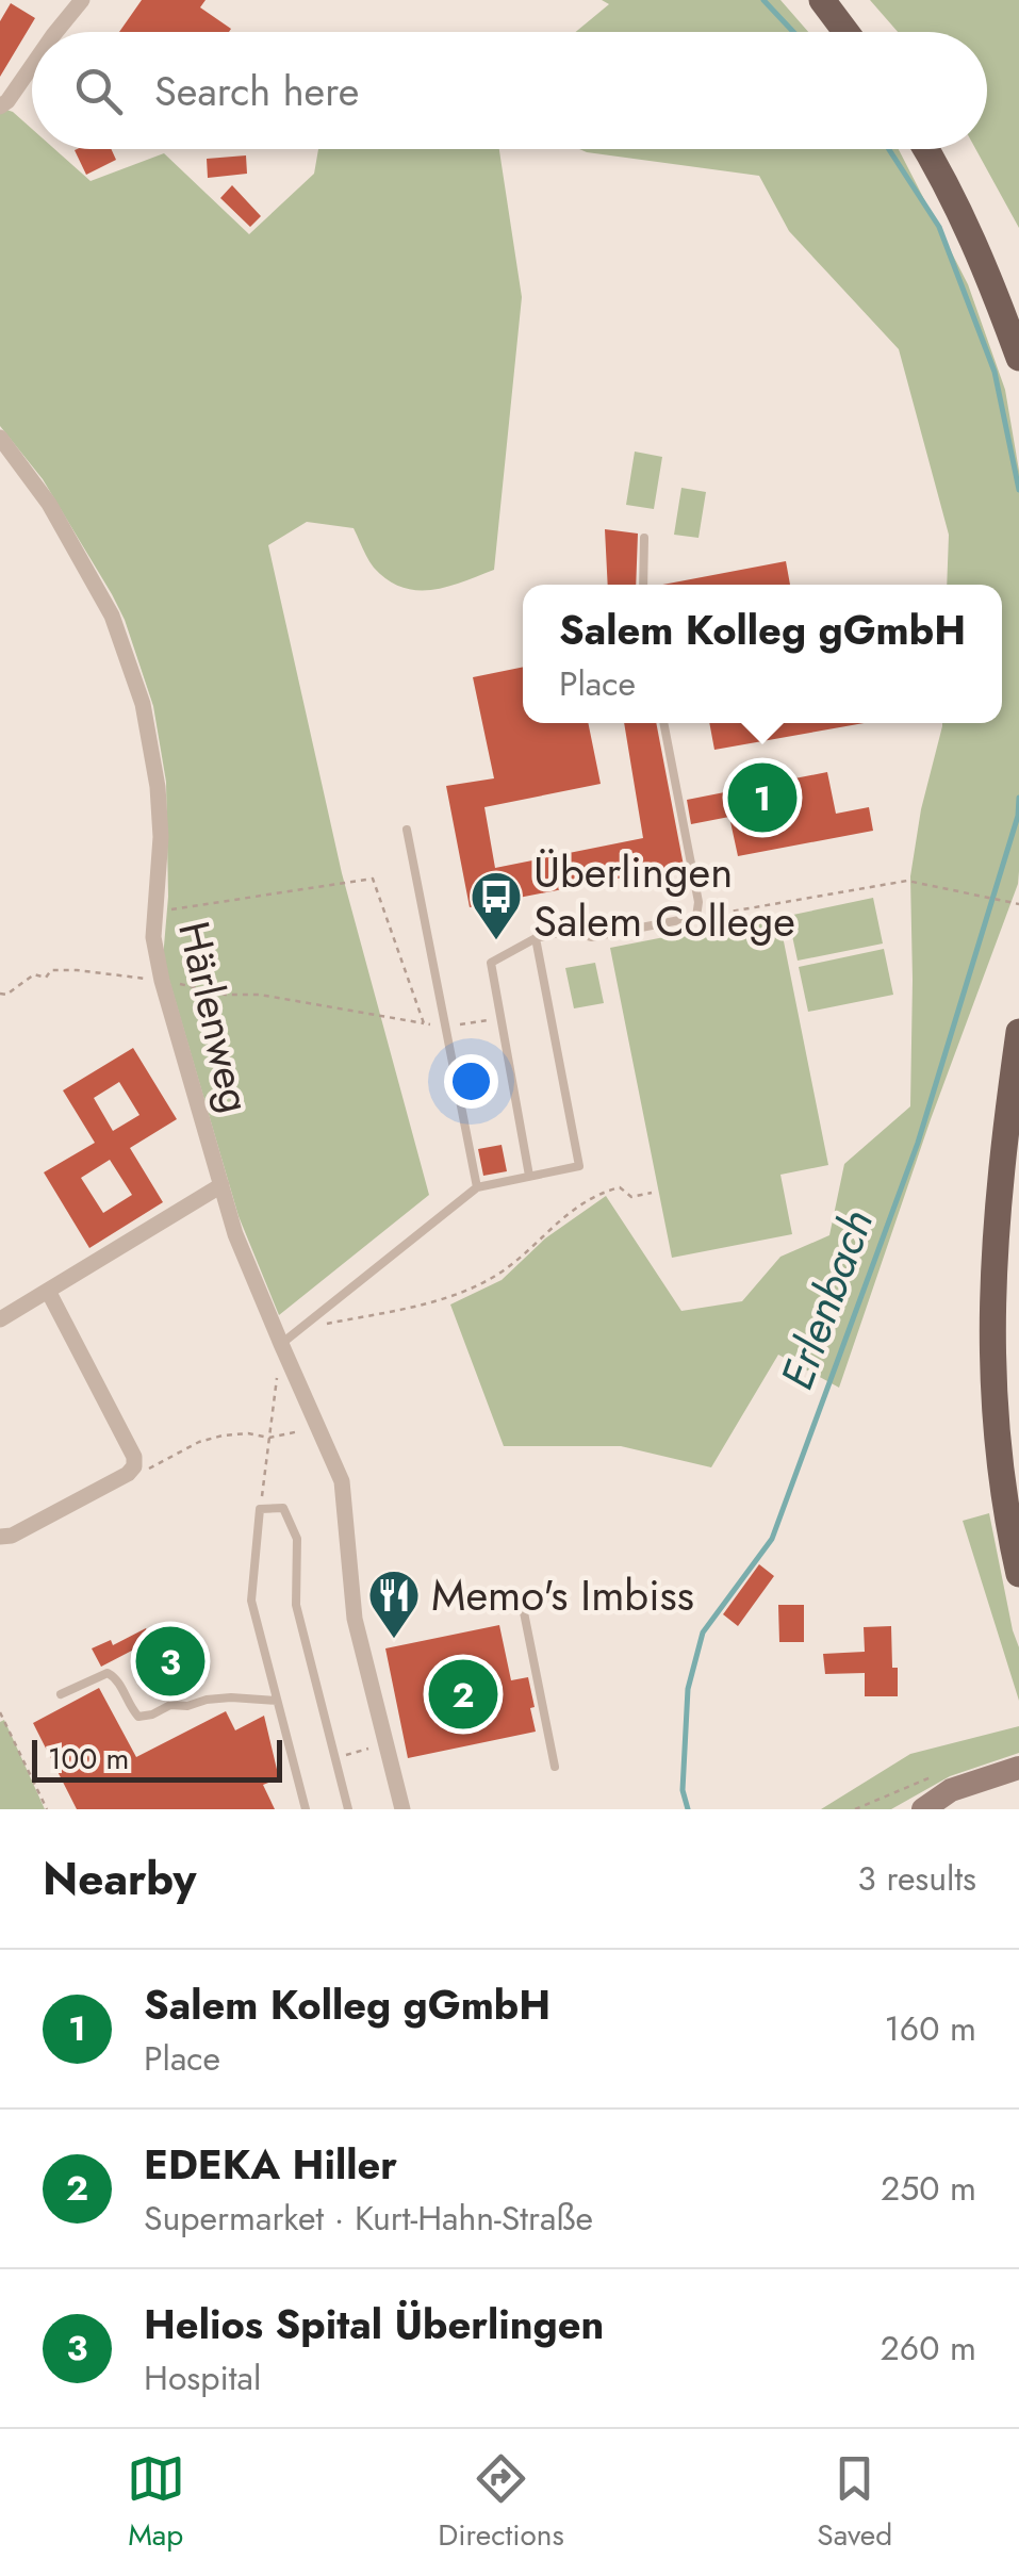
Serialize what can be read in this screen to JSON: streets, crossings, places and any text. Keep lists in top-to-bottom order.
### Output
{
  "streets": {
    "street": ["Härlenweg"]
  },
  "water": ["Erlenbach"],
  "places": {
    "bus stop": ["Überlingen Salem College"],
    "restaurant": ["Memo's Imbiss"]
  },
  "scale_bar": "100 m",
  "page": {
    "search": "Search here",
    "popup": ["Salem Kolleg gGmbH", "Place"],
    "pins": ["1", "3", "2"],
    "scale": "100 m",
    "heading": ["Nearby", "3 results"],
    "list": [
      {
        "mark": "1",
        "name": "Salem Kolleg gGmbH",
        "note": "Place",
        "value": "160 m"
      },
      {
        "mark": "2",
        "name": "EDEKA Hiller",
        "note": "Supermarket · Kurt-Hahn-Straße",
        "value": "250 m"
      },
      {
        "mark": "3",
        "name": "Helios Spital Überlingen",
        "note": "Hospital",
        "value": "260 m"
      }
    ],
    "nav": ["Map", "Directions", "Saved"]
  }
}
